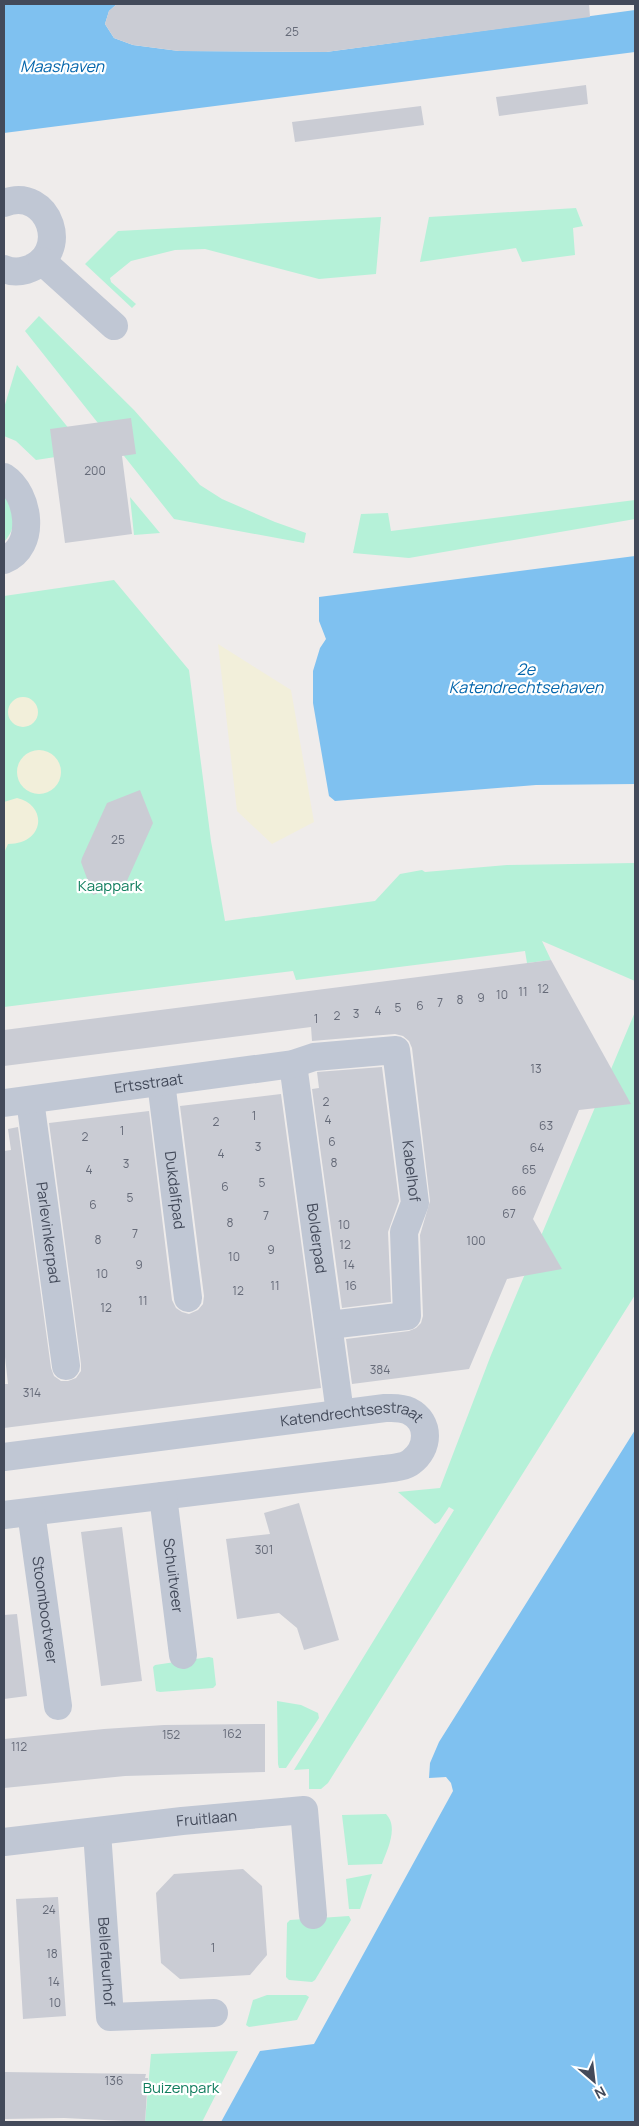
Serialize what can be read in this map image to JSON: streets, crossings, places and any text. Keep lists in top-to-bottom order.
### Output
{
  "streets": {
    "street": [
      "Ertsstraat",
      "Kabelhof",
      "Dukdalfpad",
      "Parlevinkerpad",
      "Bolderpad",
      "Katendrechtsestraat",
      "Schuitveer",
      "Stoombootveer",
      "Fruitlaan",
      "Bellefleurhof"
    ]
  },
  "crossings": [
    ["Ertsstraat", "Kabelhof"],
    ["Ertsstraat", "Dukdalfpad"],
    ["Ertsstraat", "Parlevinkerpad"],
    ["Ertsstraat", "Bolderpad"],
    ["Kabelhof", "Bolderpad"],
    ["Bolderpad", "Katendrechtsestraat"],
    ["Katendrechtsestraat", "Schuitveer"],
    ["Katendrechtsestraat", "Stoombootveer"],
    ["Fruitlaan", "Bellefleurhof"]
  ],
  "water": ["Maashaven", "2e Katendrechtsehaven"],
  "parks": ["Kaappark", "Buizenpark"],
  "house_numbers": [
    "25",
    "200",
    "25",
    "12",
    "11",
    "10",
    "9",
    "8",
    "7",
    "6",
    "5",
    "4",
    "3",
    "2",
    "1",
    "13",
    "2",
    "1",
    "4",
    "2",
    "63",
    "1",
    "2",
    "6",
    "3",
    "64",
    "4",
    "8",
    "3",
    "4",
    "65",
    "5",
    "6",
    "66",
    "5",
    "6",
    "67",
    "7",
    "8",
    "10",
    "7",
    "8",
    "100",
    "12",
    "9",
    "10",
    "9",
    "14",
    "10",
    "11",
    "16",
    "12",
    "11",
    "12",
    "384",
    "314",
    "301",
    "162",
    "152",
    "112",
    "24",
    "1",
    "18",
    "14",
    "10",
    "136"
  ],
  "north": "bottom right"
}
